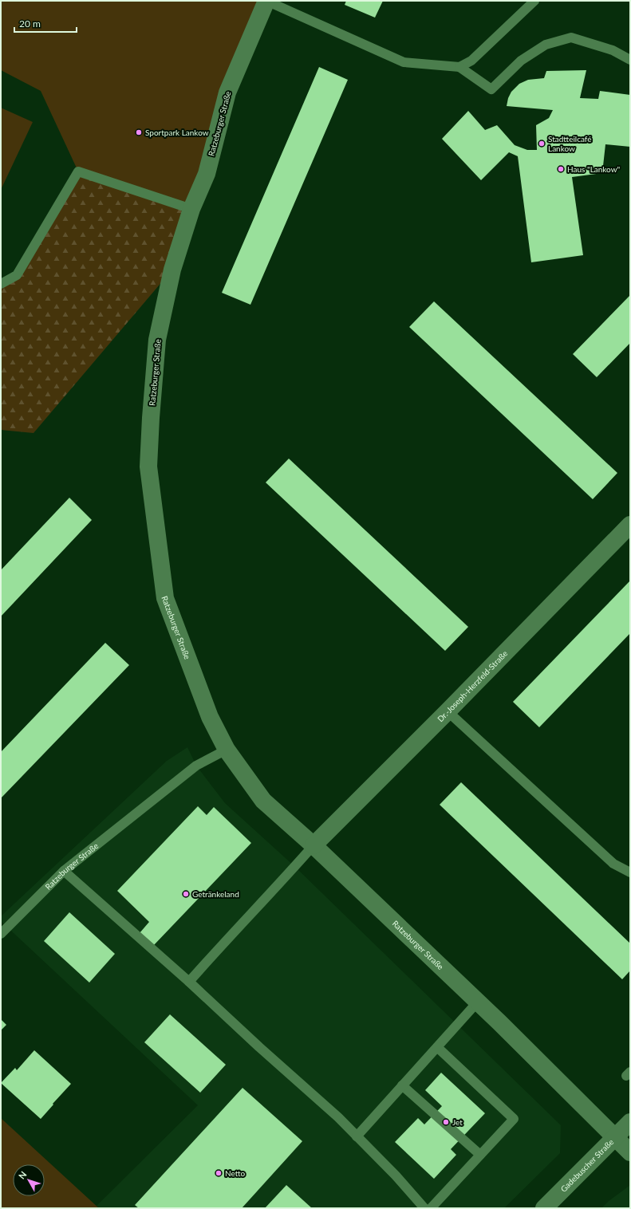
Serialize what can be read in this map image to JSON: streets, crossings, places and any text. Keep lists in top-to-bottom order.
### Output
{
  "streets": {
    "street": ["Ratzeburger Straße", "Dr.-Joseph-Herzfeld-Straße", "Gadebuscher Straße"]
  },
  "crossings": [
    ["Ratzeburger Straße", "Dr.-Joseph-Herzfeld-Straße"],
    ["Ratzeburger Straße", "Gadebuscher Straße"]
  ],
  "places": [
    "Sportpark Lankow",
    "Stadtteilcafé Lankow",
    "Haus \"Lankow\"",
    "Getränkeland",
    "Jet",
    "Netto"
  ],
  "scale_bar": "20 m",
  "north": "top left"
}
